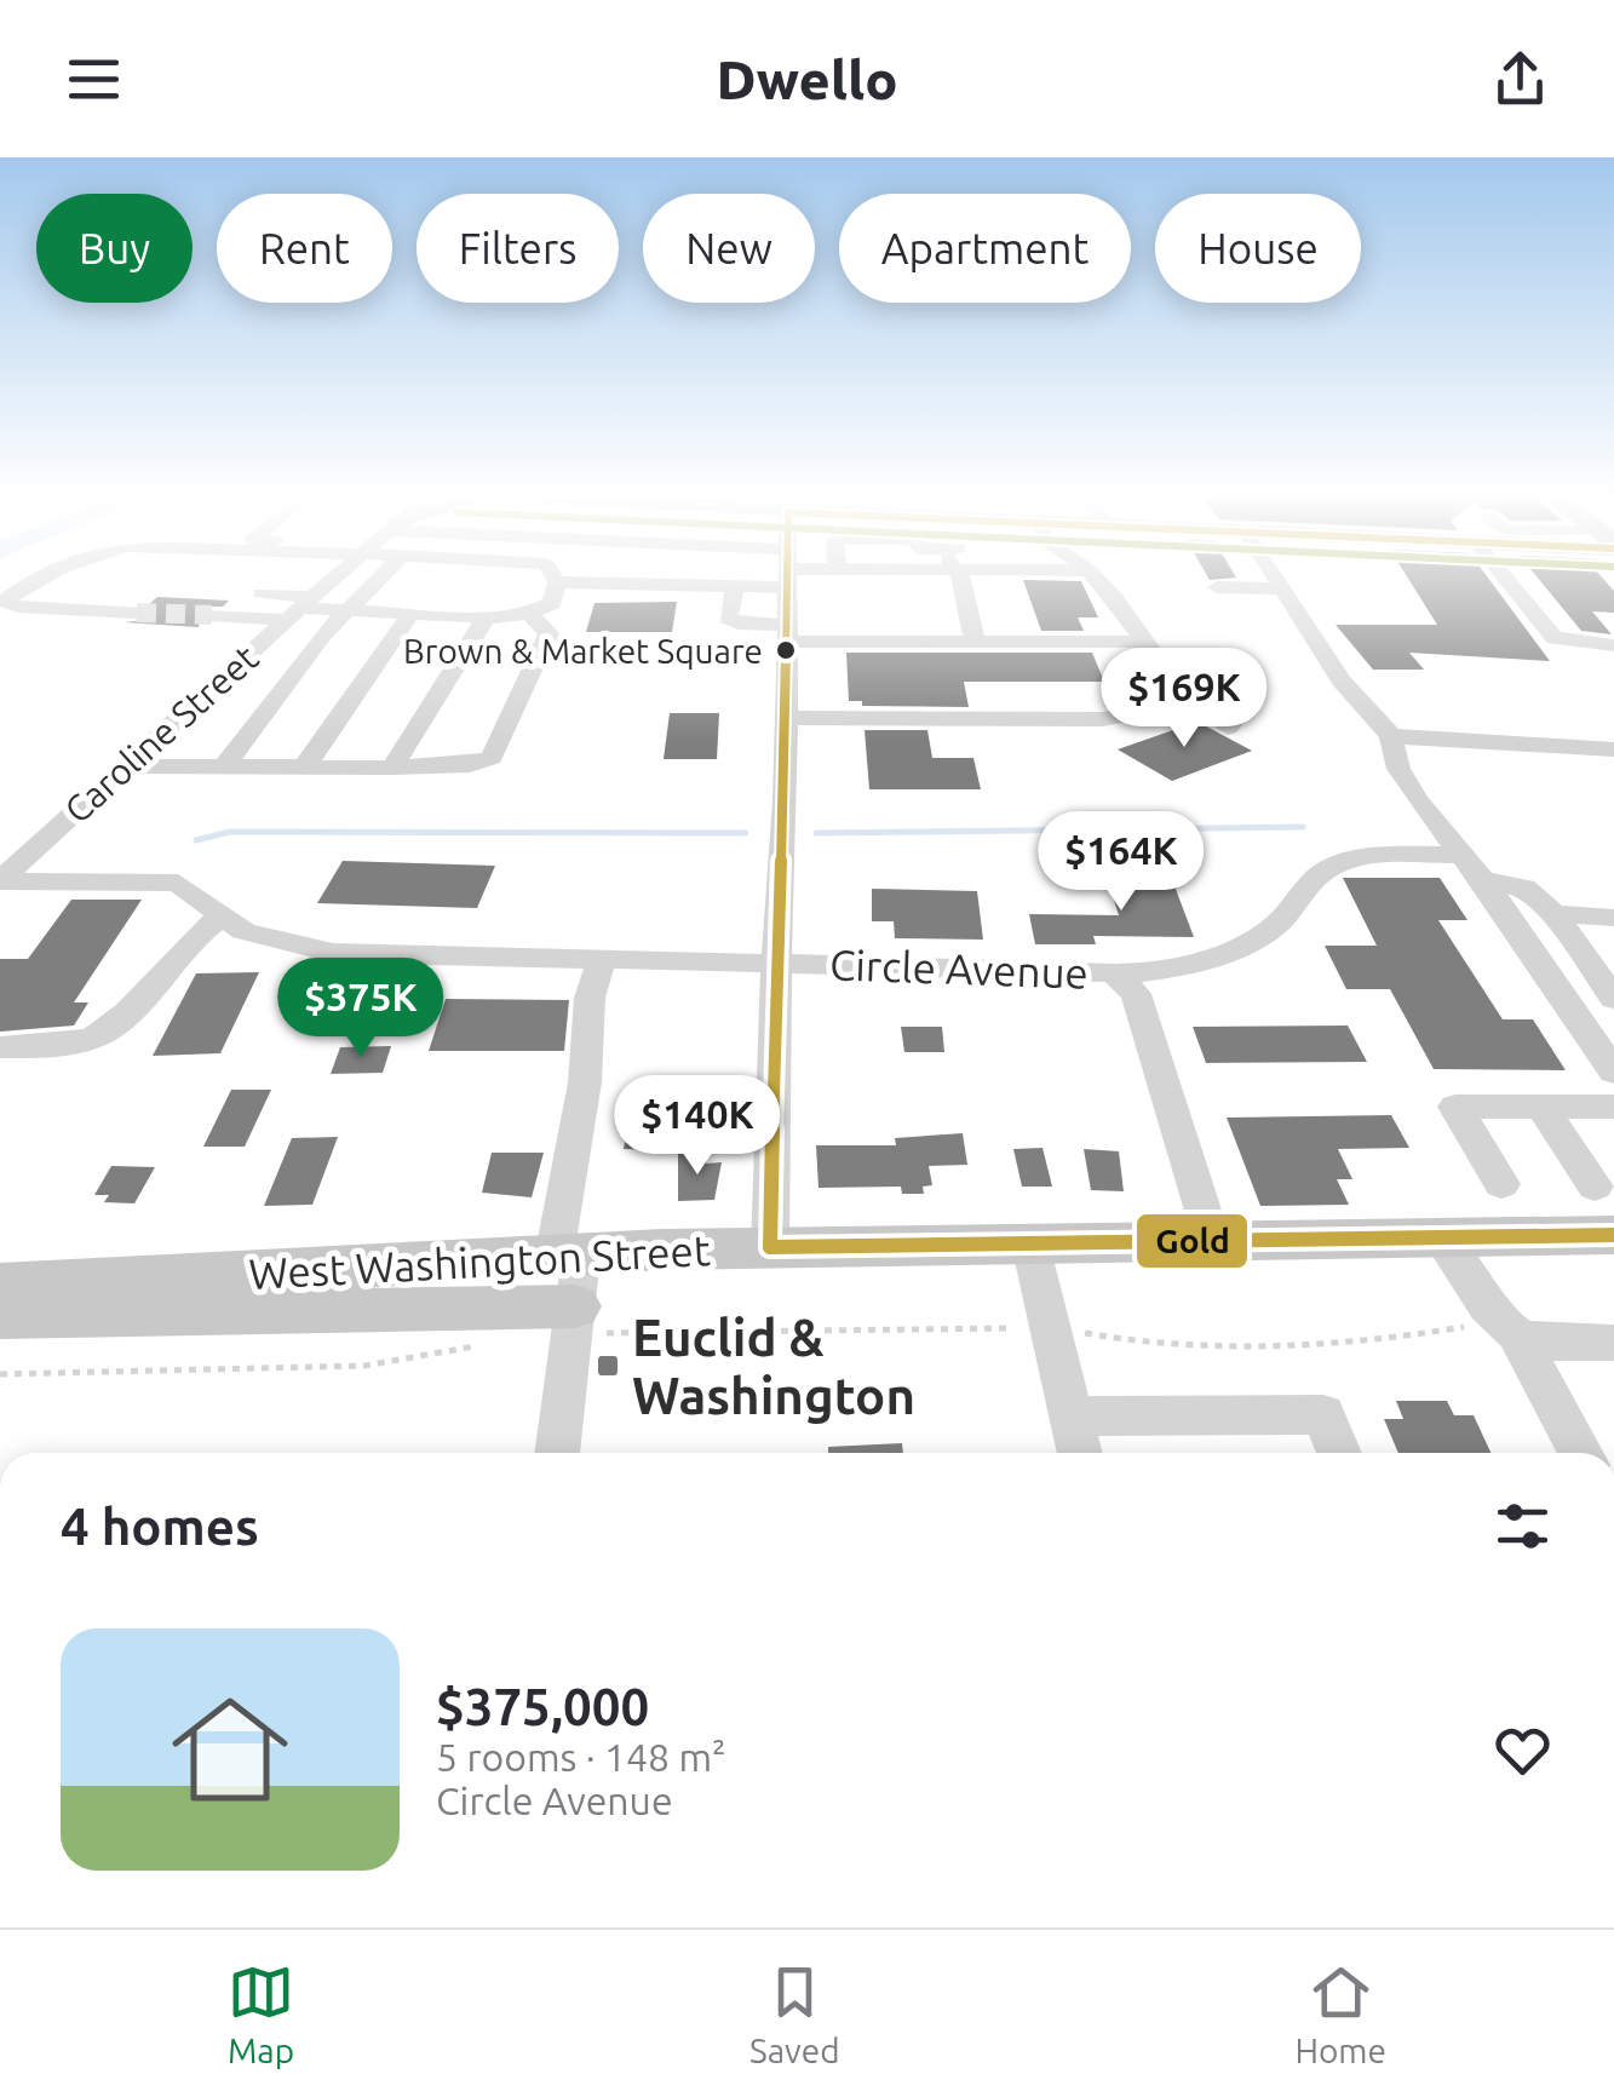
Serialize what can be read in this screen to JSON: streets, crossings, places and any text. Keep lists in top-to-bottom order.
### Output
{
  "streets": {
    "main road": ["West Washington Street"],
    "street": ["Caroline Street", "Circle Avenue"]
  },
  "crossings": [
    ["Caroline Street", "Circle Avenue"]
  ],
  "places": {
    "other": ["Brown & Market Square"],
    "transit": ["Euclid & Washington"]
  },
  "lines": ["transit line Gold"],
  "page": {
    "header": "Dwello",
    "chip": [
      "Buy",
      "Rent",
      "Filters",
      "New",
      "Apartment",
      "House"
    ],
    "price": [
      "$169K",
      "$164K",
      "$375K",
      "$140K"
    ],
    "heading": "4 homes",
    "list": [
      {
        "name": "$375,000",
        "note": "5 rooms · 148 m² · Circle Avenue"
      }
    ],
    "tabs": ["Map", "Saved", "Home"]
  }
}
